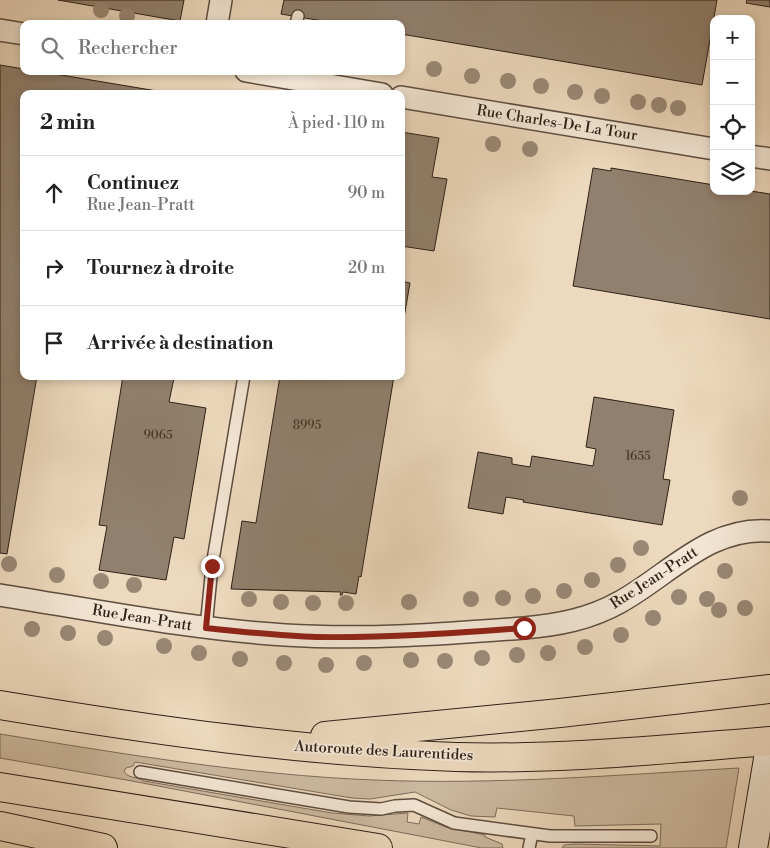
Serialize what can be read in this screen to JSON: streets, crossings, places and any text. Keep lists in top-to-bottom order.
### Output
{
  "streets": {
    "highway": ["Autoroute des Laurentides"],
    "street": ["Rue Charles-De La Tour", "Rue Jean-Pratt"]
  },
  "house_numbers": ["8995", "9065", "1655"],
  "page": {
    "map_buttons": ["+", "−"],
    "search": "Rechercher",
    "heading": ["2 min", "À pied · 110 m"],
    "list": [
      ["Continuez", "Rue Jean-Pratt", "90 m"],
      ["Tournez à droite", "20 m"],
      "Arrivée à destination"
    ]
  }
}
